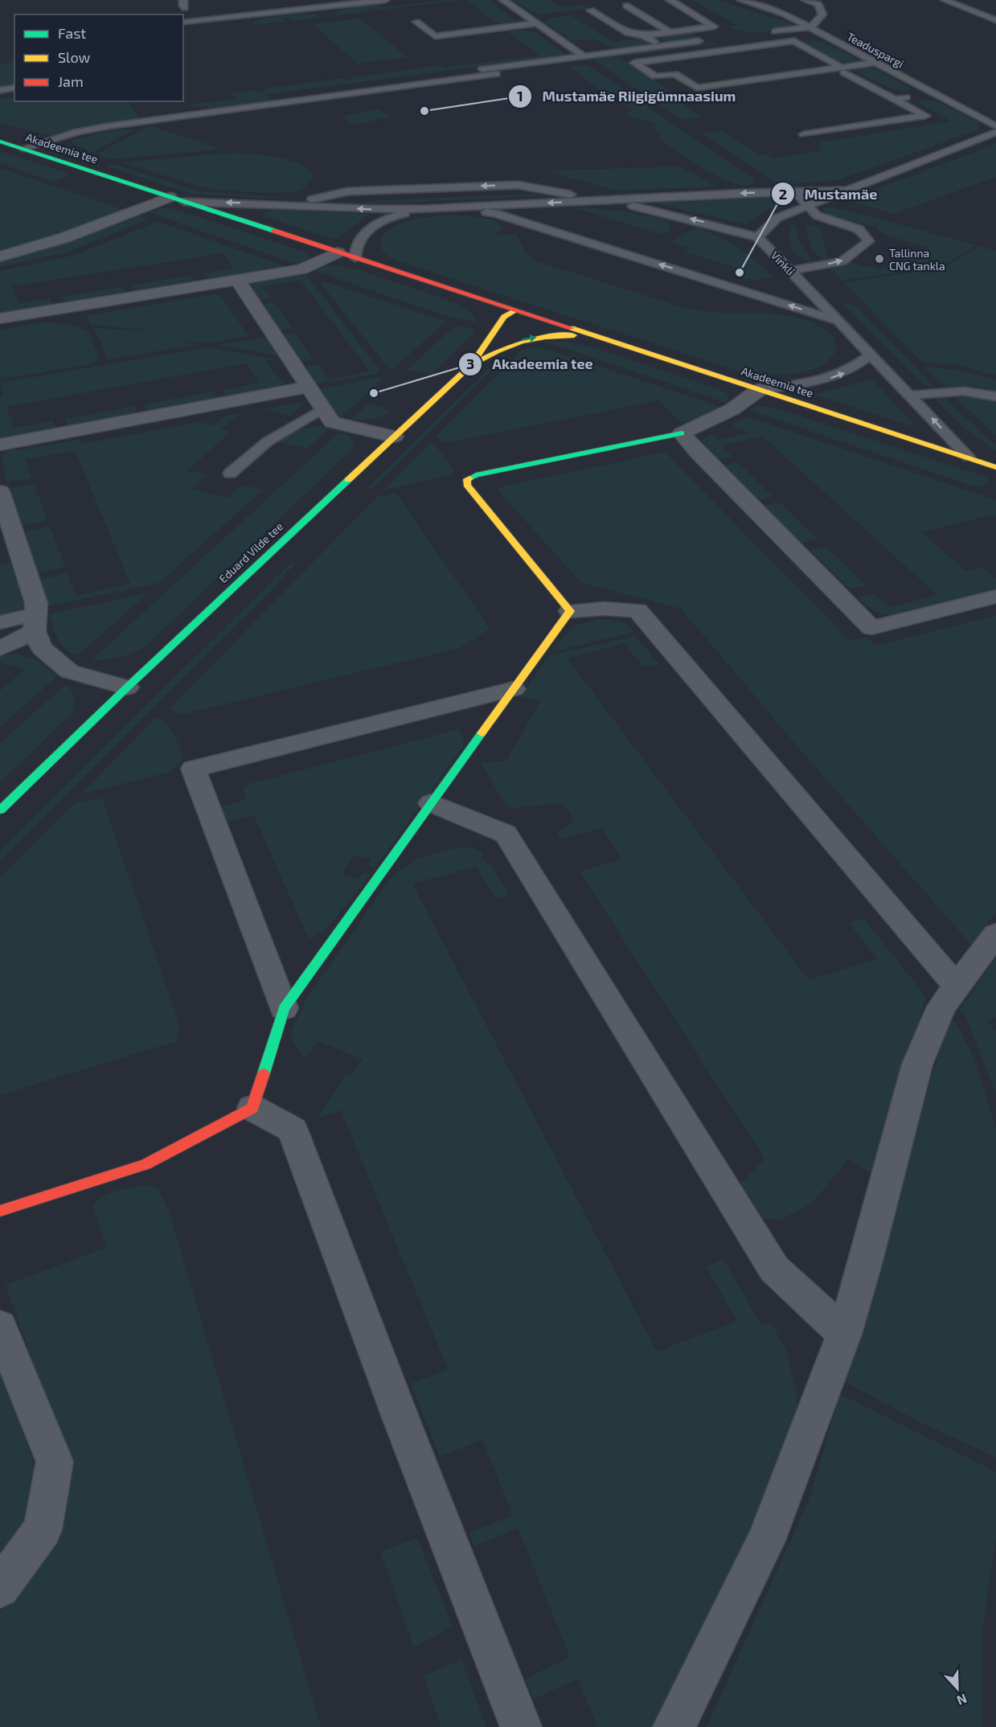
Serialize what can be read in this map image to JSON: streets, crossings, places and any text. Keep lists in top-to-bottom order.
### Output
{
  "streets": {
    "street": ["Akadeemia tee", "Eduard Vilde tee"],
    "lane": ["Teaduspargi", "Vinkli"]
  },
  "crossings": [
    ["Akadeemia tee", "Vinkli"],
    ["Akadeemia tee", "Eduard Vilde tee"]
  ],
  "places": [
    "Mustamäe Riigigümnaasium",
    "Tallinna CNG tankla",
    "Mustamäe",
    "Akadeemia tee"
  ],
  "legend": ["Fast", "Slow", "Jam"],
  "north": "bottom"
}
